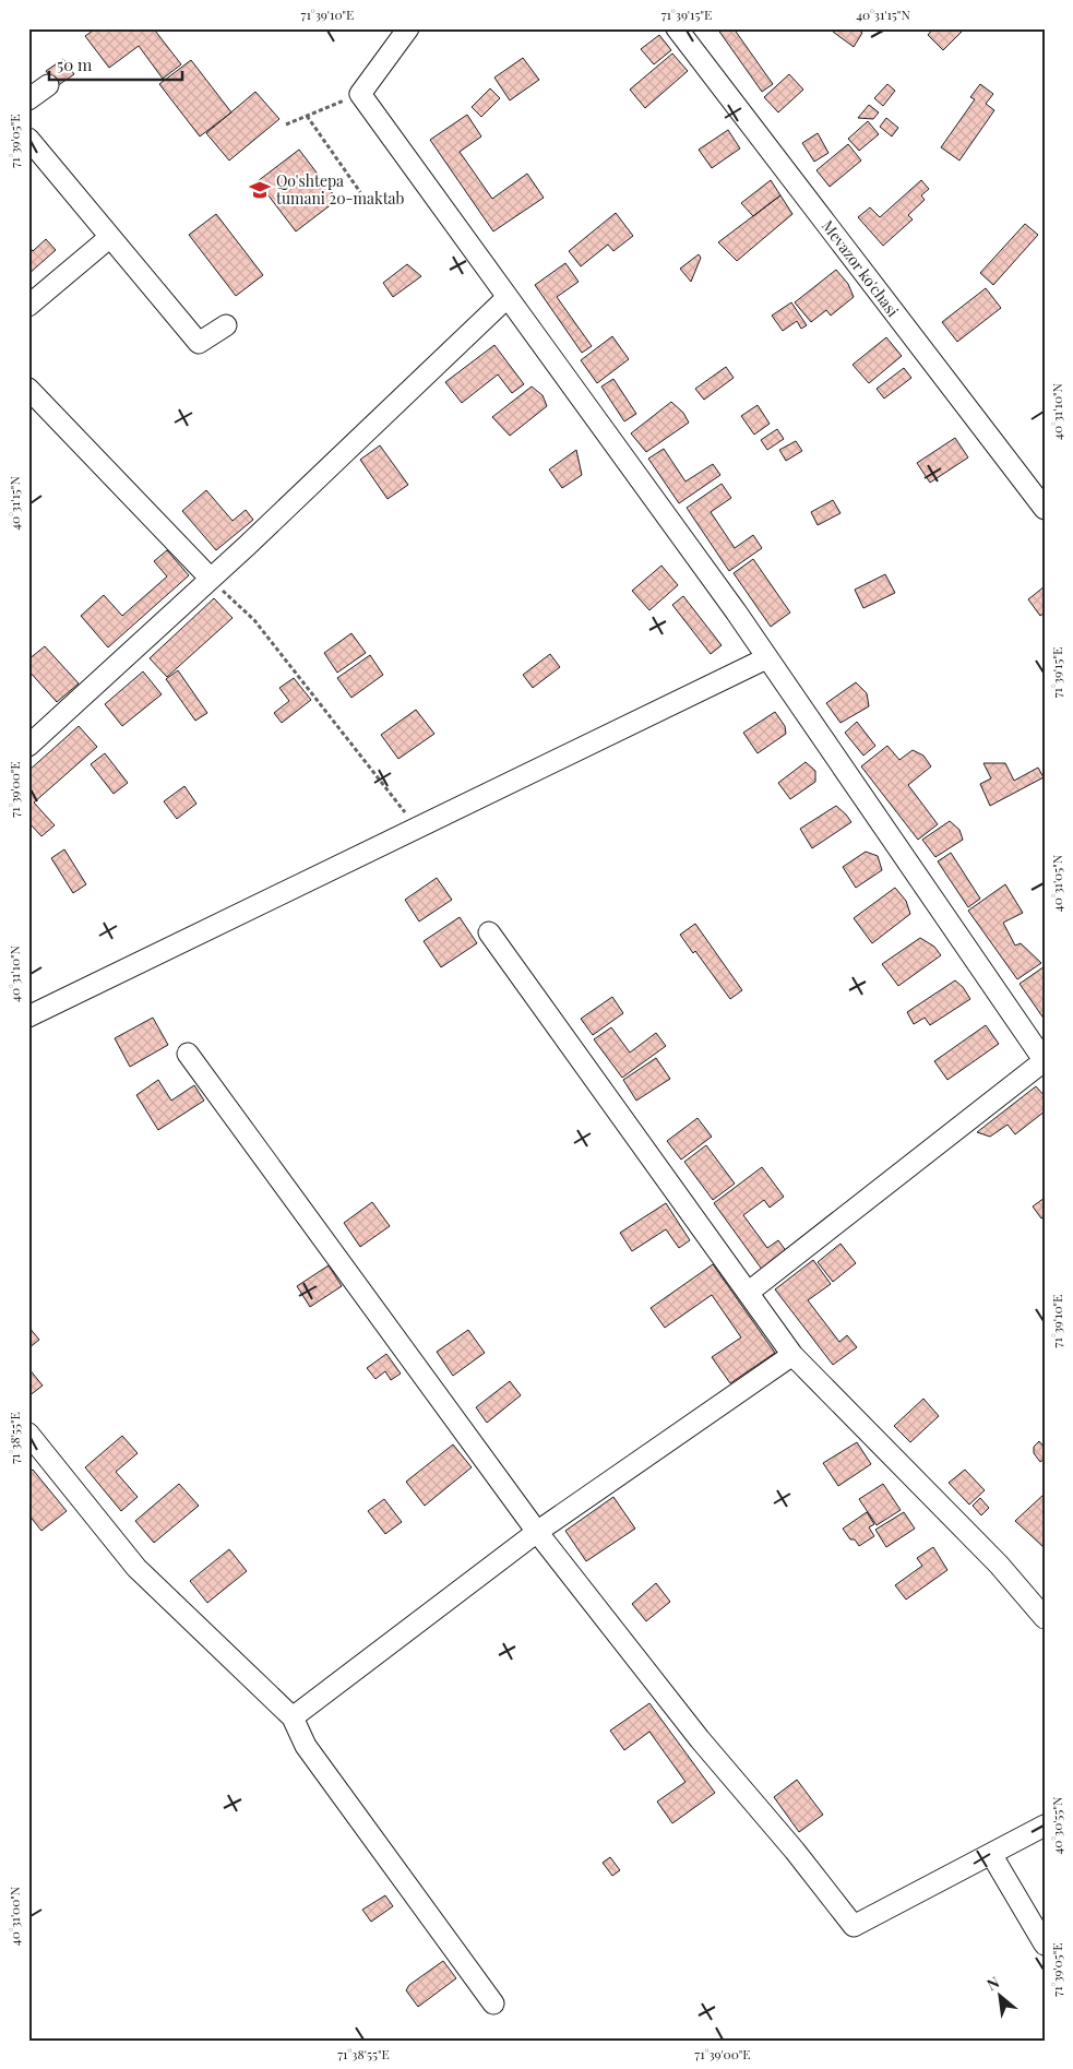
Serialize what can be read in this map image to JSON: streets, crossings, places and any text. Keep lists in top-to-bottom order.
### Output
{
  "streets": {
    "street": ["Mevazor ko'chasi"]
  },
  "places": {
    "school or university": ["Qo'shtepa tumani 20-maktab"]
  },
  "scale_bar": "50 m",
  "north": "top left",
  "coordinates": [
    "71°39'10\"E",
    "71°39'15\"E",
    "40°31'15\"N",
    "71°39'05\"E",
    "40°31'10\"N",
    "71°39'00\"E",
    "40°31'05\"N",
    "71°38'55\"E",
    "40°30'55\"N",
    "40°31'00\"N"
  ]
}
